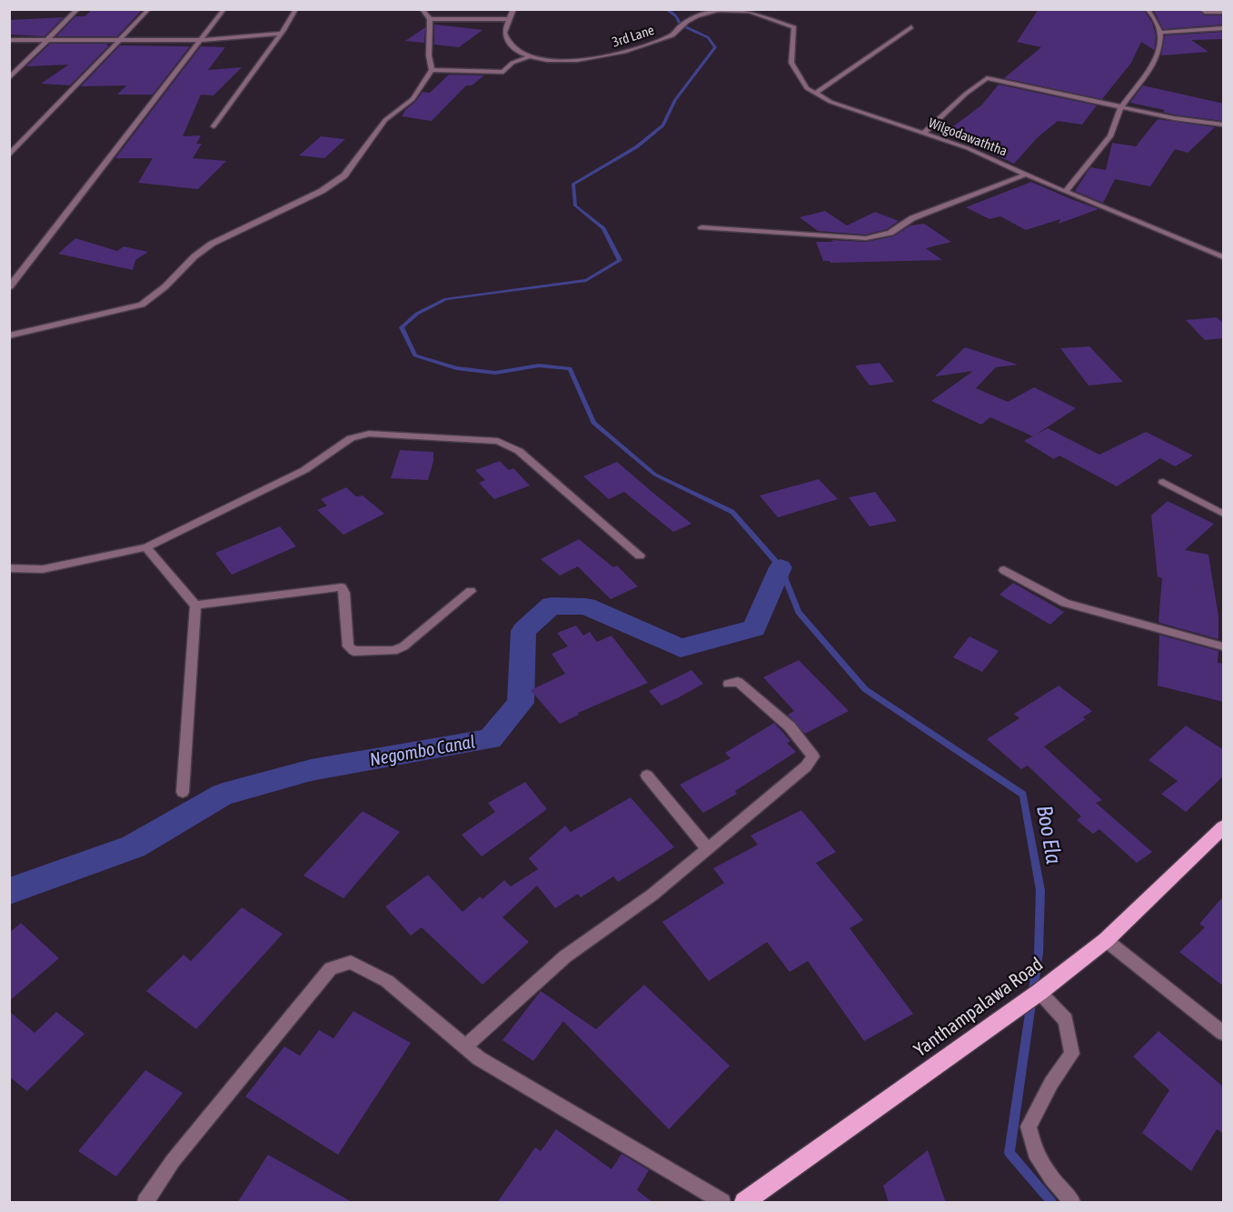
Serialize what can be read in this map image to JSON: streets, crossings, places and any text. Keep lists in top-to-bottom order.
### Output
{
  "streets": {
    "main road": ["Yanthampalawa Road"],
    "street": ["3rd Lane", "Wilgodawaththa"]
  },
  "crossings": [
    ["3rd Lane", "Wilgodawaththa"]
  ],
  "water": ["Negombo Canal", "Boo Ela"]
}
